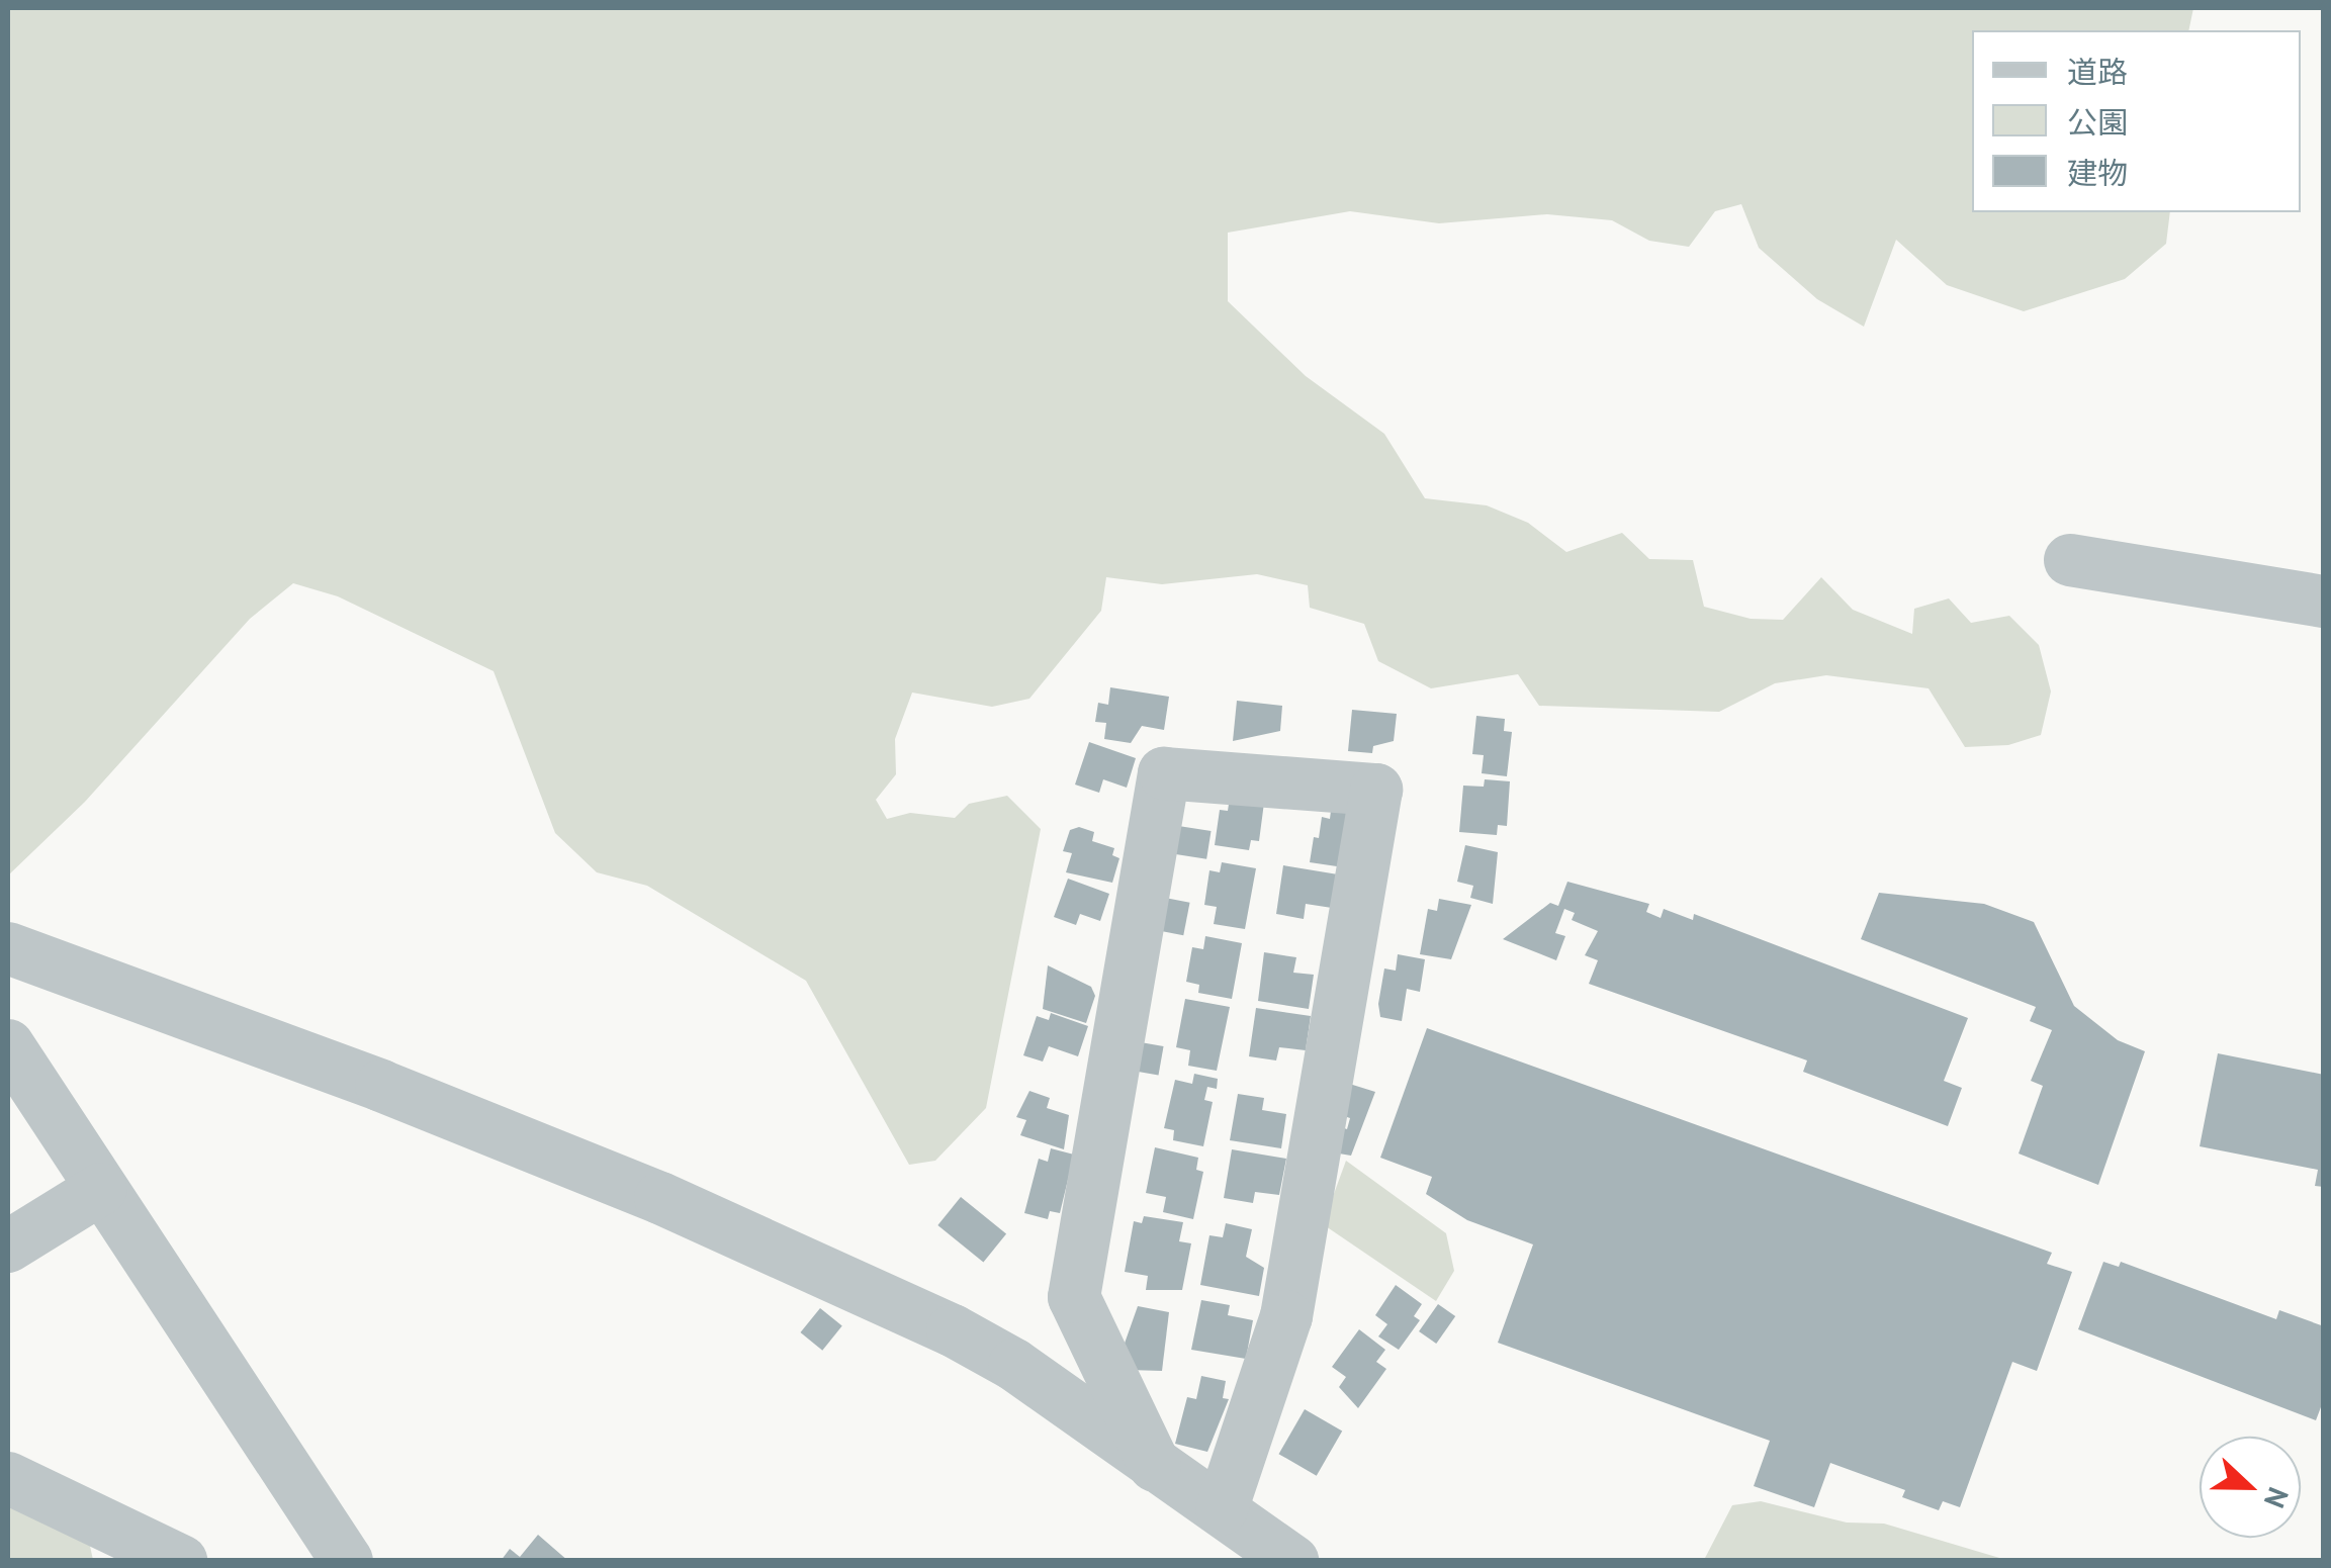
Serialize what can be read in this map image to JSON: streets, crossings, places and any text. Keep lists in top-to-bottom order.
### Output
{
  "legend": ["道路", "公園", "建物"],
  "north": "right"
}
